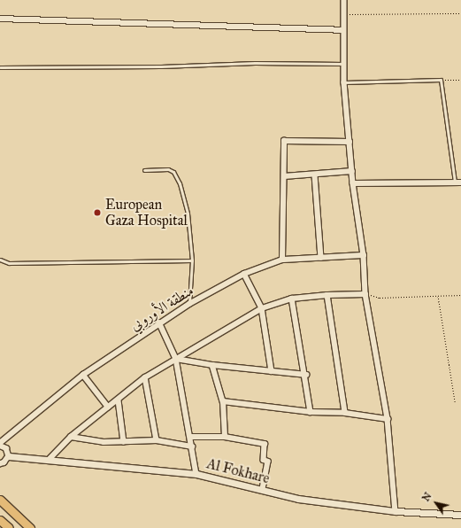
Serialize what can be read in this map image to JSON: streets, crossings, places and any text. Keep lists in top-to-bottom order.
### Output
{
  "streets": {
    "street": ["منطقة الأوروبي", "Al Fokhare"]
  },
  "places": ["European Gaza Hospital"],
  "north": "top left"
}
